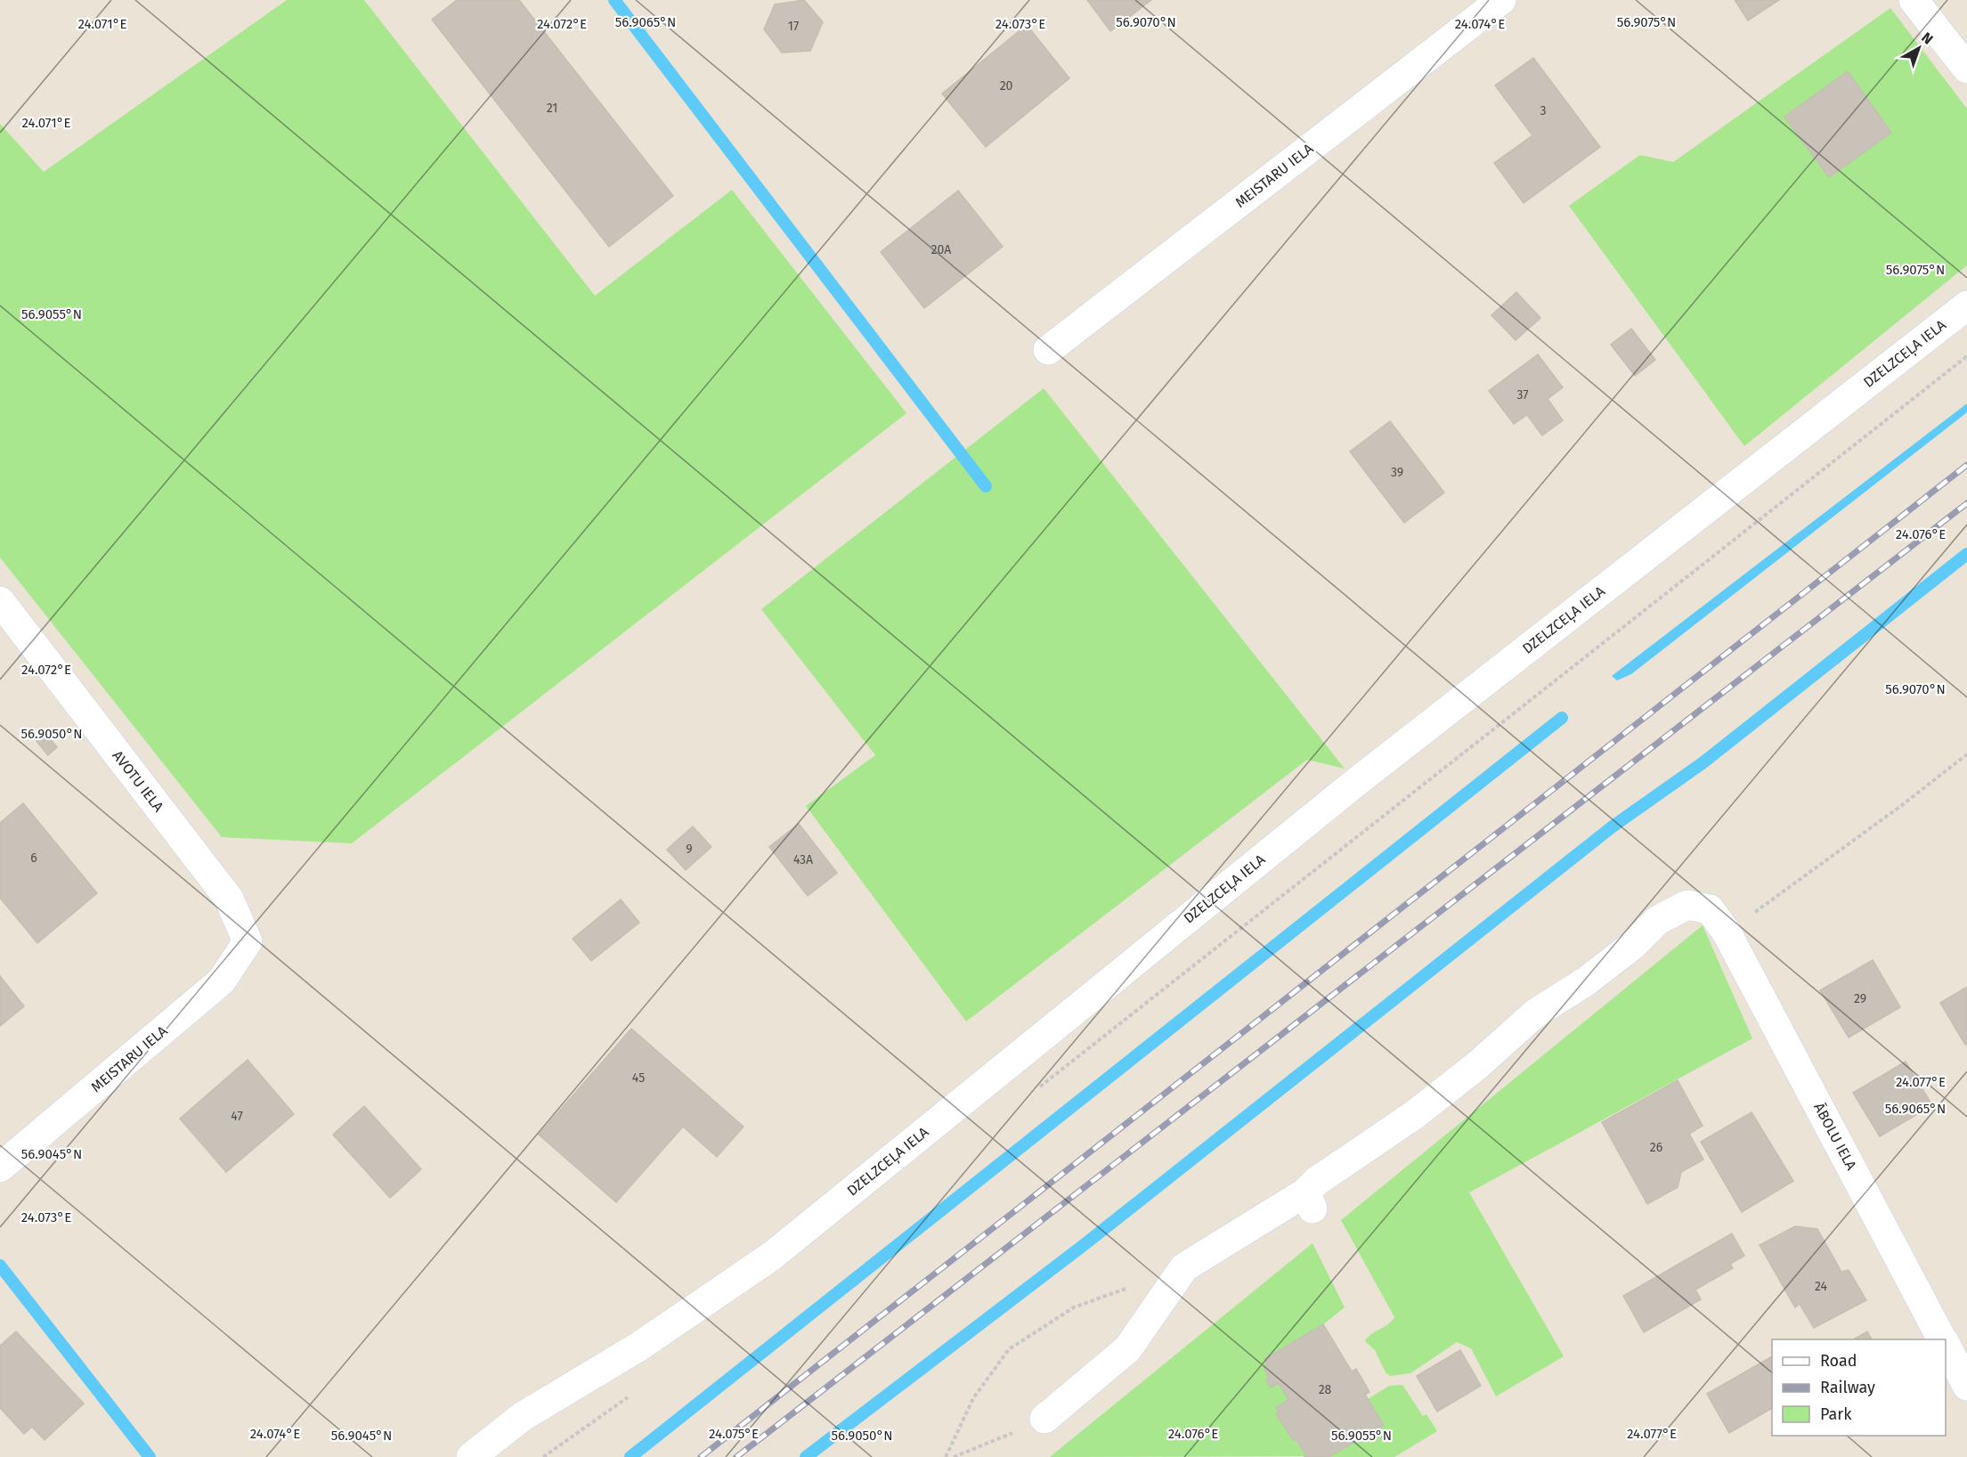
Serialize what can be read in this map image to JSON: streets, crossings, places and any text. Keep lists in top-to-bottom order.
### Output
{
  "streets": {
    "street": [
      "MEISTARU IELA",
      "DZELZCEĻA IELA",
      "AVOTU IELA",
      "ĀBOLU IELA"
    ]
  },
  "crossings": [
    ["MEISTARU IELA", "AVOTU IELA"]
  ],
  "house_numbers": [
    "17",
    "20",
    "21",
    "3",
    "20A",
    "37",
    "39",
    "9",
    "6",
    "43A",
    "29",
    "45",
    "47",
    "26",
    "24",
    "28"
  ],
  "legend": ["Road", "Railway", "Park"],
  "north": "top right",
  "coordinates": [
    "56.9065°N",
    "56.9070°N",
    "56.9075°N",
    "24.071°E",
    "24.072°E",
    "24.073°E",
    "24.074°E",
    "56.9055°N",
    "24.076°E",
    "56.9050°N",
    "24.077°E",
    "56.9045°N",
    "24.075°E"
  ]
}
